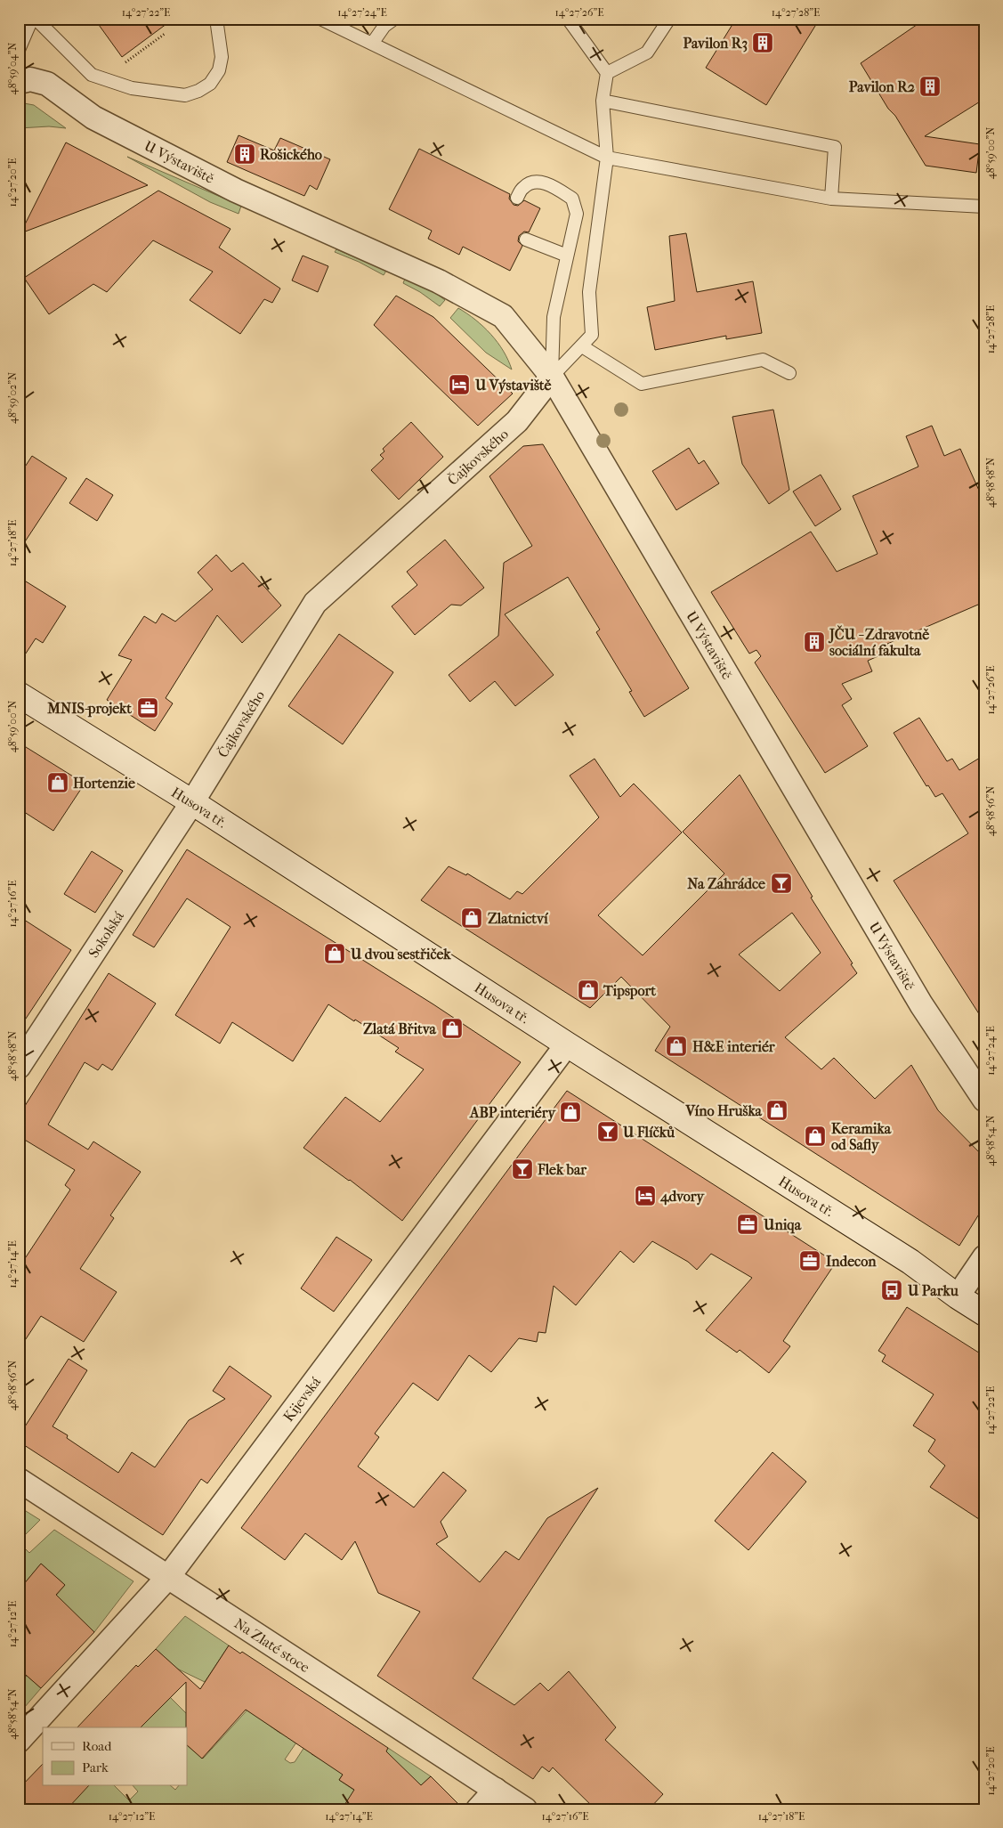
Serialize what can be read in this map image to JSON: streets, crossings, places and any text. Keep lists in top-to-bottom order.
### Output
{
  "streets": {
    "street": [
      "U Výstaviště",
      "Čajkovského",
      "Husova tř.",
      "Sokolská",
      "Kijevská",
      "Na Zlaté stoce"
    ]
  },
  "crossings": [
    ["U Výstaviště", "Čajkovského"],
    ["Čajkovského", "Husova tř."],
    ["Čajkovského", "Sokolská"],
    ["Husova tř.", "Sokolská"],
    ["Husova tř.", "Kijevská"],
    ["Kijevská", "Na Zlaté stoce"]
  ],
  "places": {
    "building": [
      "Pavilon R3",
      "Pavilon R2",
      "Rošického",
      "JČU - Zdravotně sociální fakulta"
    ],
    "hotel": ["U Výstaviště", "4dvory"],
    "office": ["MNIS-projekt", "Uniqa", "Indecon"],
    "shop": [
      "Hortenzie",
      "Zlatnictví",
      "U dvou sestřiček",
      "Tipsport",
      "Zlatá Břitva",
      "H&E interiér",
      "Víno Hruška",
      "ABP interiéry",
      "Keramika od Safly"
    ],
    "bar": ["Na Zahrádce", "U Flíčků", "Flek bar"],
    "bus stop": ["U Parku"]
  },
  "legend": ["Road", "Park"],
  "coordinates": [
    "14°27'22\"E",
    "14°27'24\"E",
    "14°27'26\"E",
    "14°27'28\"E",
    "48°59'04\"N",
    "48°59'00\"N",
    "14°27'20\"E",
    "48°59'02\"N",
    "48°58'58\"N",
    "14°27'18\"E",
    "48°58'56\"N",
    "14°27'16\"E",
    "48°58'54\"N",
    "14°27'14\"E",
    "14°27'12\"E"
  ]
}
